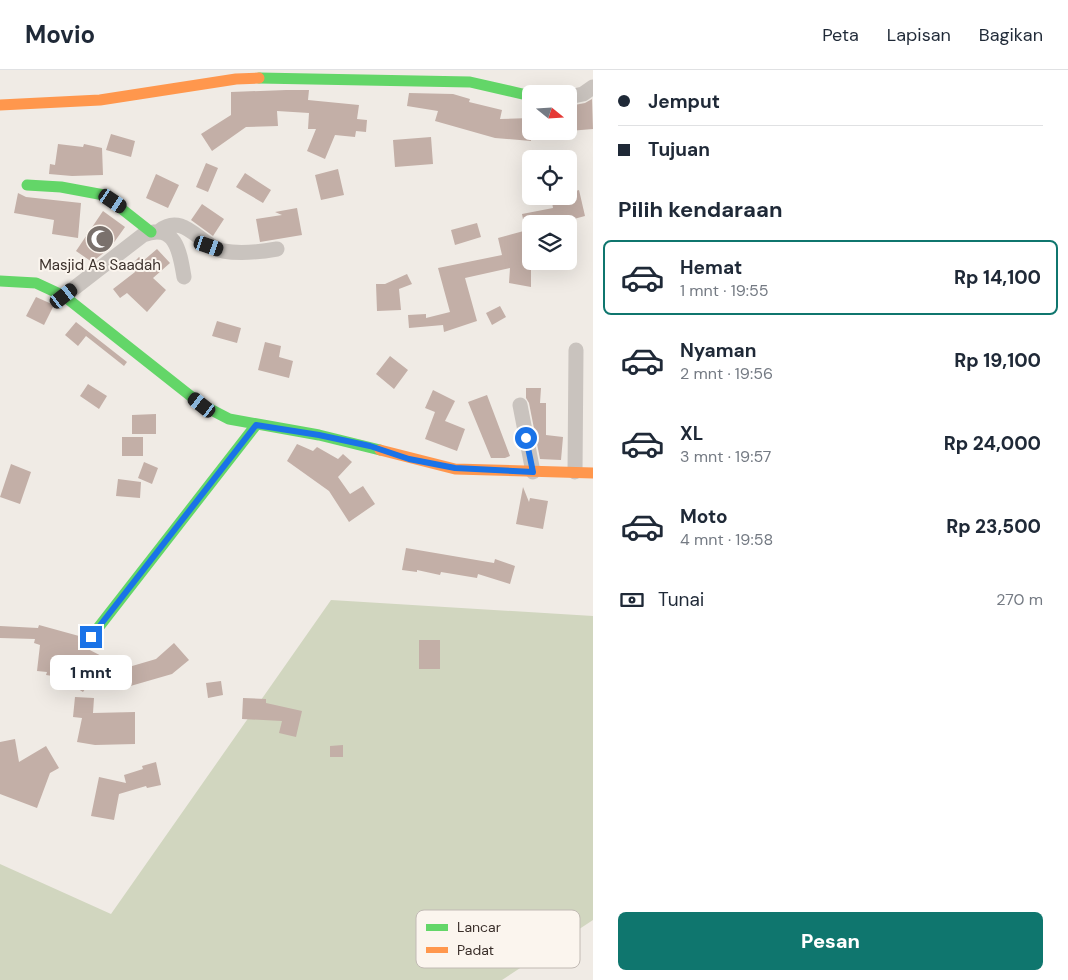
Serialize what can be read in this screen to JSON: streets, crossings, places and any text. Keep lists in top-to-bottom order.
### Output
{
  "places": {
    "mosque": ["Masjid As Saadah"]
  },
  "legend": ["Lancar", "Padat"],
  "north": "right",
  "page": {
    "header": "Movio",
    "nav": ["Peta", "Lapisan", "Bagikan"],
    "banner": ["Jemput", "Tujuan"],
    "heading": "Pilih kendaraan",
    "list": [
      {
        "name": "Hemat",
        "note": "1 mnt · 19:55",
        "value": "Rp 14,100"
      },
      {
        "name": "Nyaman",
        "note": "2 mnt · 19:56",
        "value": "Rp 19,100"
      },
      {
        "name": "XL",
        "note": "3 mnt · 19:57",
        "value": "Rp 24,000"
      },
      {
        "name": "Moto",
        "note": "4 mnt · 19:58",
        "value": "Rp 23,500"
      }
    ],
    "pay": ["Tunai", "270 m"],
    "bubble": "1 mnt",
    "buttons": "Pesan"
  }
}
